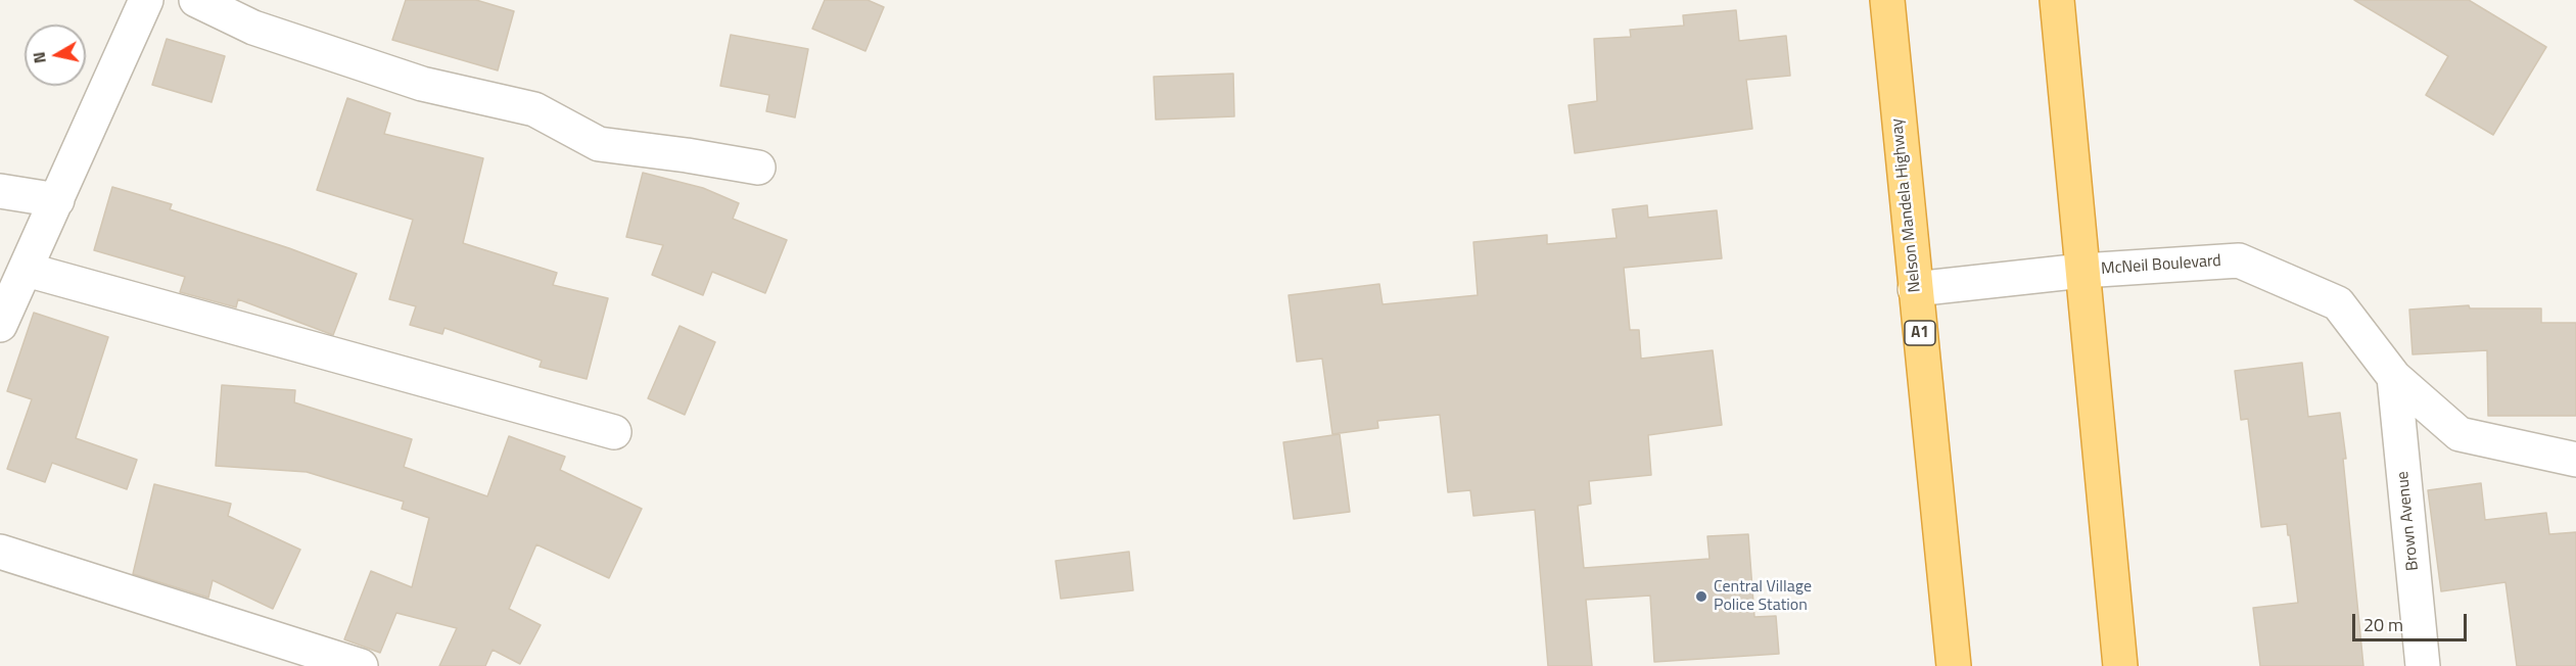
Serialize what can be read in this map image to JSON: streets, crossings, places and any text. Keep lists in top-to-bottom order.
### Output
{
  "streets": {
    "highway": ["Nelson Mandela Highway", "A1"],
    "street": ["McNeil Boulevard", "Brown Avenue"]
  },
  "crossings": [
    ["Nelson Mandela Highway", "McNeil Boulevard"],
    ["McNeil Boulevard", "Brown Avenue"]
  ],
  "places": ["Central Village Police Station"],
  "scale_bar": "20 m",
  "north": "left"
}
